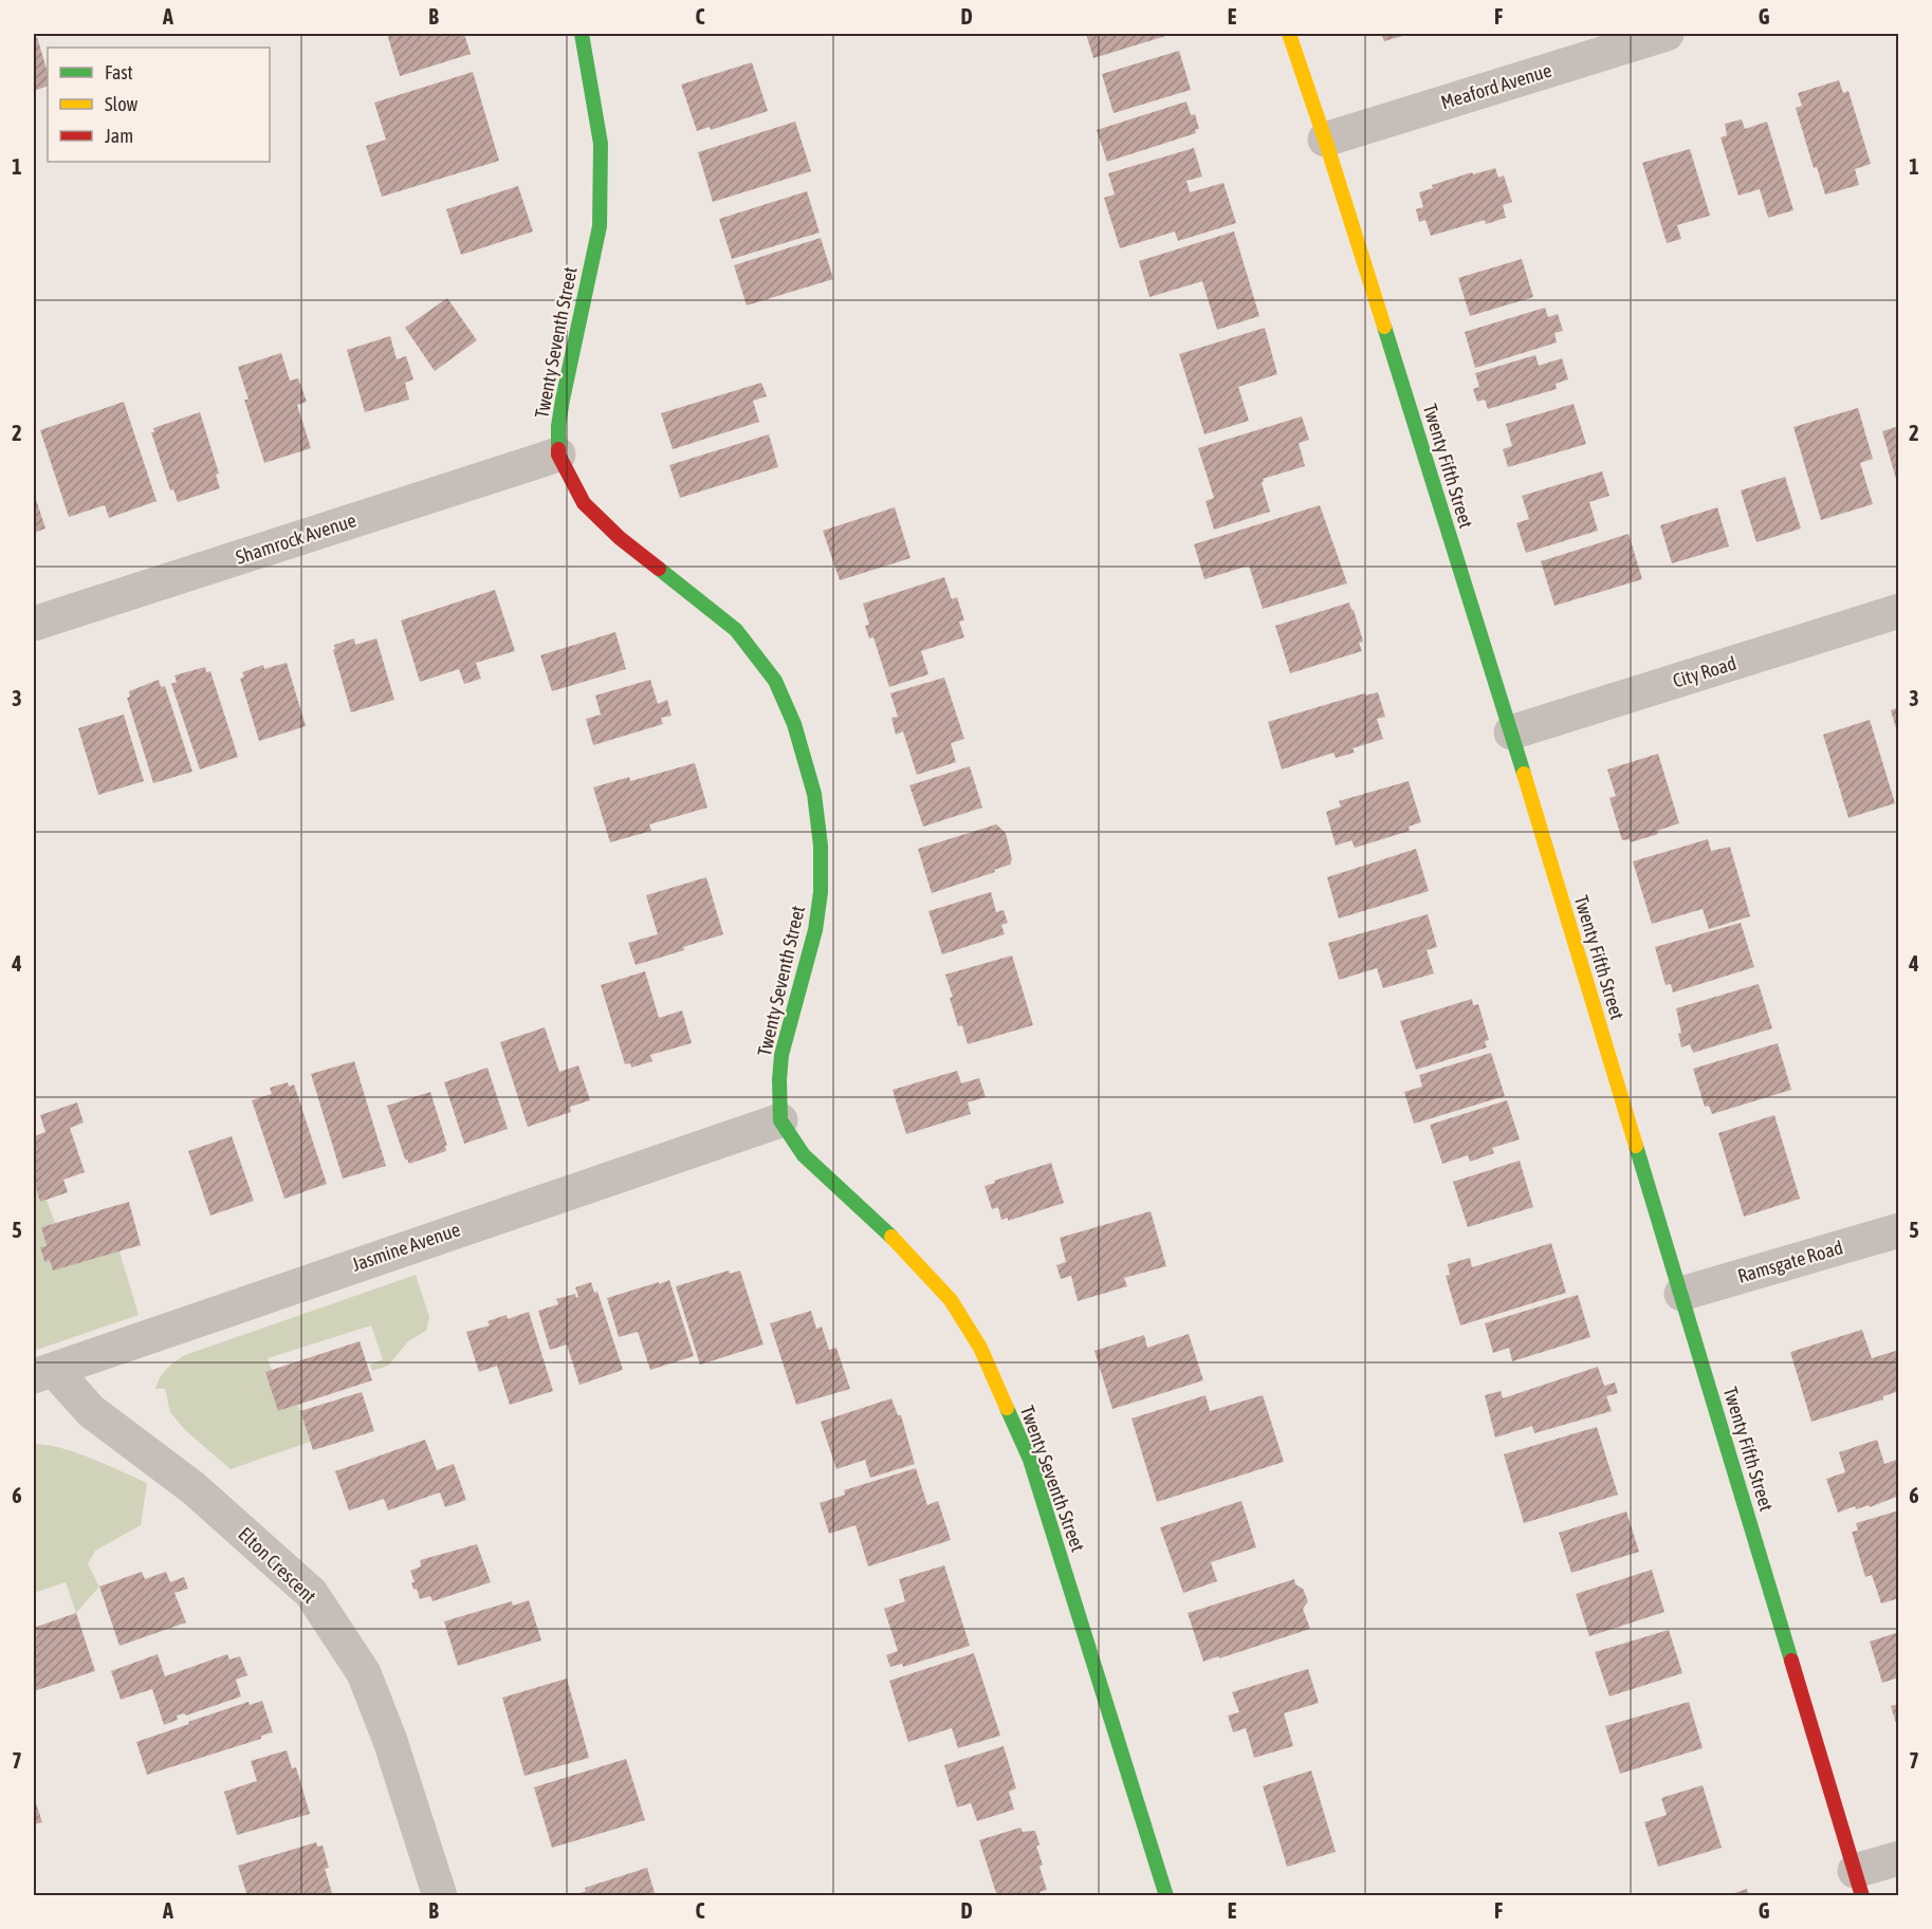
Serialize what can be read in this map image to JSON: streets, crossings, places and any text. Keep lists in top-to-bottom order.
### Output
{
  "streets": {
    "street": [
      "Meaford Avenue",
      "Twenty Seventh Street",
      "Twenty Fifth Street",
      "Shamrock Avenue",
      "City Road",
      "Jasmine Avenue",
      "Ramsgate Road",
      "Elton Crescent"
    ]
  },
  "crossings": [
    ["Meaford Avenue", "Twenty Fifth Street"],
    ["Twenty Seventh Street", "Shamrock Avenue"],
    ["Twenty Seventh Street", "Jasmine Avenue"],
    ["Twenty Fifth Street", "City Road"],
    ["Twenty Fifth Street", "Ramsgate Road"],
    ["Jasmine Avenue", "Elton Crescent"]
  ],
  "legend": ["Fast", "Slow", "Jam"],
  "grid": {
    "columns": [
      "A",
      "B",
      "C",
      "D",
      "E",
      "F",
      "G"
    ],
    "rows": [
      "1",
      "2",
      "3",
      "4",
      "5",
      "6",
      "7"
    ]
  }
}
